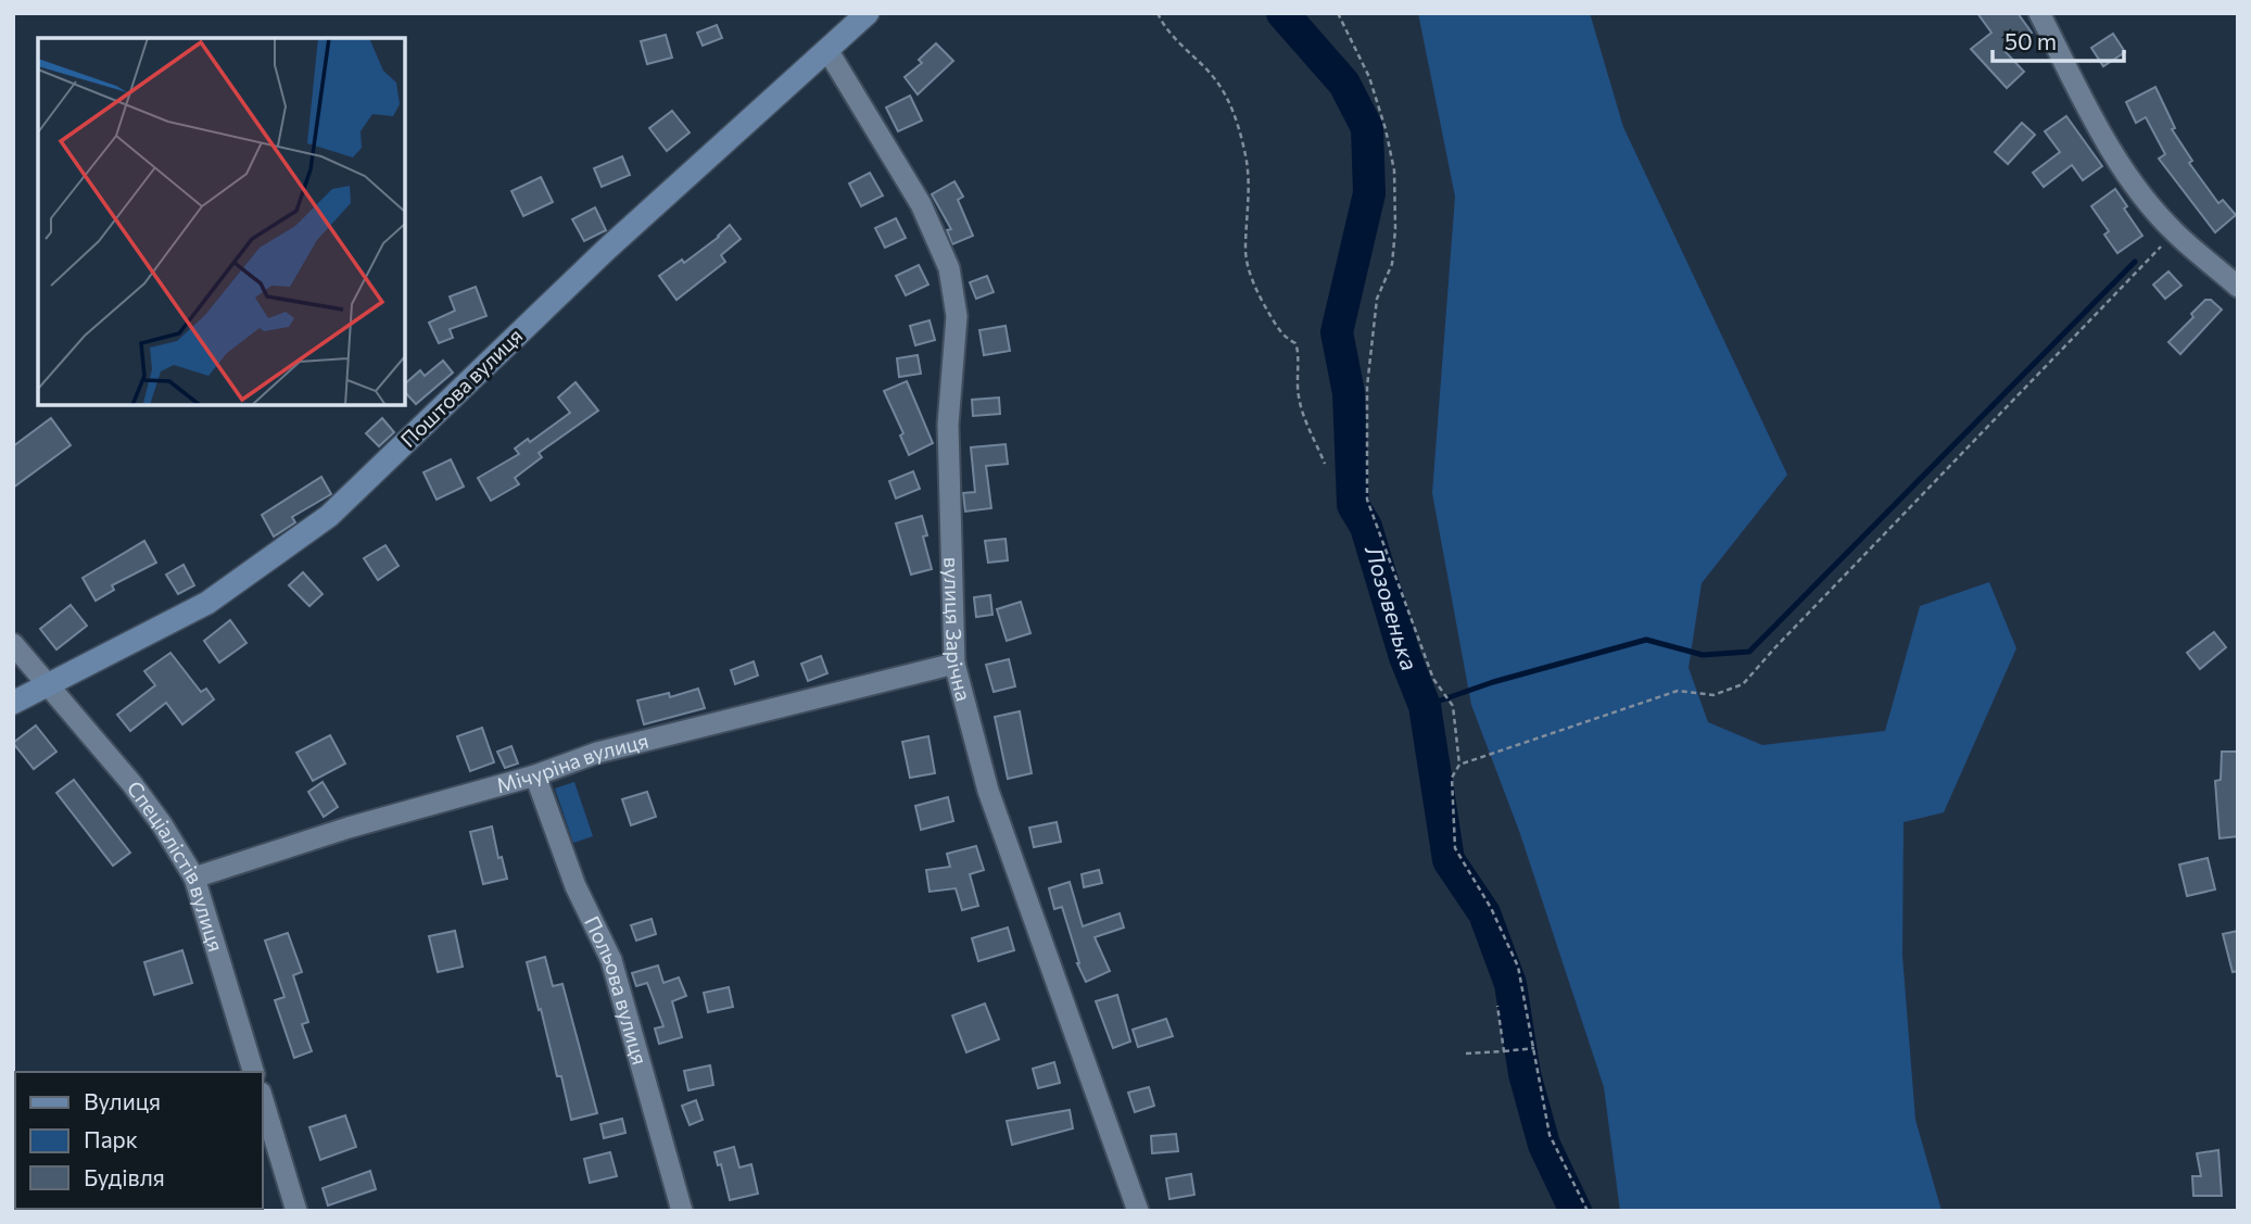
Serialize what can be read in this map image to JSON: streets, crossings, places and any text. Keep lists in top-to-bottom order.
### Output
{
  "streets": {
    "street": [
      "Поштова вулиця",
      "вулиця Зарічна",
      "Мічуріна вулиця",
      "Спеціалістів вулиця",
      "Польова вулиця"
    ]
  },
  "crossings": [
    ["Поштова вулиця", "вулиця Зарічна"],
    ["Поштова вулиця", "Спеціалістів вулиця"],
    ["вулиця Зарічна", "Мічуріна вулиця"],
    ["Мічуріна вулиця", "Спеціалістів вулиця"],
    ["Мічуріна вулиця", "Польова вулиця"]
  ],
  "water": ["Лозовенька"],
  "legend": ["Вулиця", "Парк", "Будівля"],
  "scale_bar": "50 m"
}
